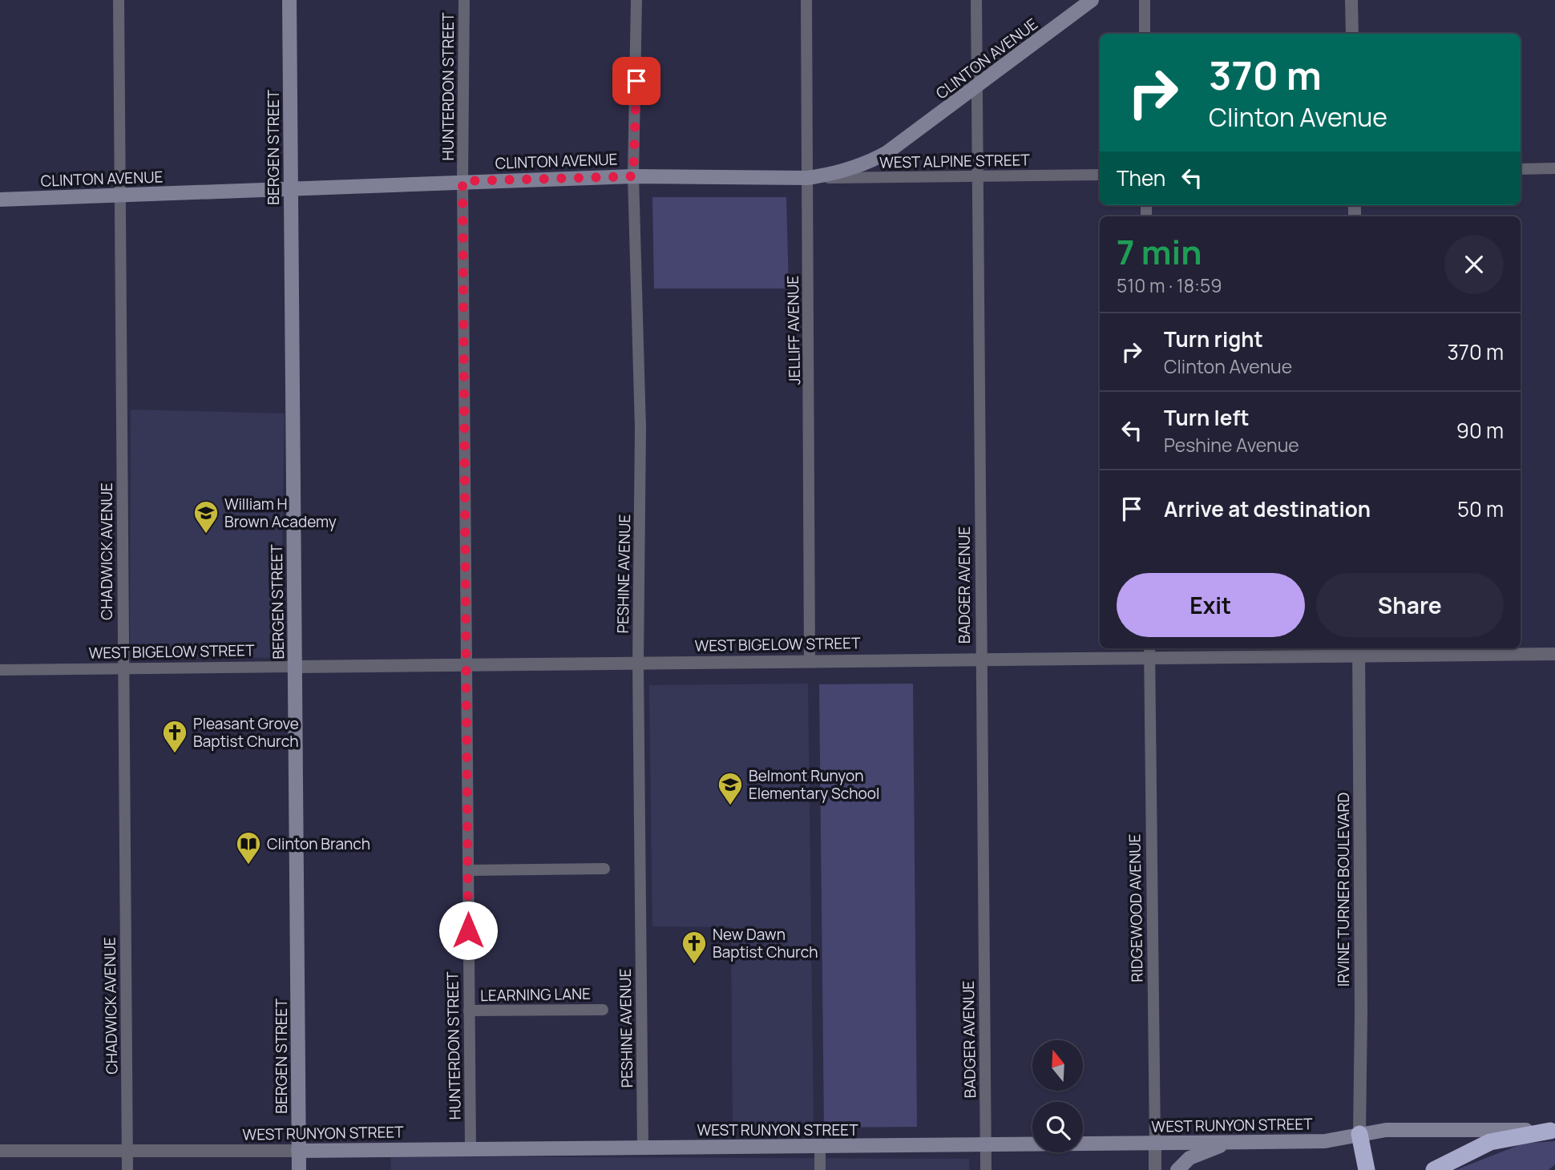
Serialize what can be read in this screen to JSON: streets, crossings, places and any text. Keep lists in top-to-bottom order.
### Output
{
  "streets": {
    "main road": ["CLINTON AVENUE", "BERGEN STREET", "WEST RUNYON STREET"],
    "street": [
      "HUNTERDON STREET",
      "WEST ALPINE STREET",
      "JELLIFF AVENUE",
      "CHADWICK AVENUE",
      "PESHINE AVENUE",
      "BADGER AVENUE",
      "WEST BIGELOW STREET",
      "IRVINE TURNER BOULEVARD",
      "RIDGEWOOD AVENUE",
      "LEARNING LANE"
    ]
  },
  "crossings": [
    ["CLINTON AVENUE", "HUNTERDON STREET"],
    ["CLINTON AVENUE", "BERGEN STREET"],
    ["CLINTON AVENUE", "WEST ALPINE STREET"],
    ["CLINTON AVENUE", "JELLIFF AVENUE"],
    ["CLINTON AVENUE", "CHADWICK AVENUE"],
    ["CLINTON AVENUE", "PESHINE AVENUE"],
    ["CLINTON AVENUE", "BADGER AVENUE"],
    ["HUNTERDON STREET", "WEST BIGELOW STREET"],
    ["HUNTERDON STREET", "LEARNING LANE"],
    ["HUNTERDON STREET", "WEST RUNYON STREET"],
    ["BERGEN STREET", "WEST BIGELOW STREET"],
    ["BERGEN STREET", "WEST RUNYON STREET"],
    ["WEST ALPINE STREET", "JELLIFF AVENUE"],
    ["WEST ALPINE STREET", "BADGER AVENUE"],
    ["JELLIFF AVENUE", "WEST BIGELOW STREET"],
    ["CHADWICK AVENUE", "WEST BIGELOW STREET"],
    ["CHADWICK AVENUE", "WEST RUNYON STREET"],
    ["PESHINE AVENUE", "WEST BIGELOW STREET"],
    ["PESHINE AVENUE", "WEST RUNYON STREET"],
    ["BADGER AVENUE", "WEST BIGELOW STREET"],
    ["BADGER AVENUE", "WEST RUNYON STREET"],
    ["WEST BIGELOW STREET", "IRVINE TURNER BOULEVARD"],
    ["WEST BIGELOW STREET", "RIDGEWOOD AVENUE"],
    ["IRVINE TURNER BOULEVARD", "WEST RUNYON STREET"],
    ["RIDGEWOOD AVENUE", "WEST RUNYON STREET"]
  ],
  "places": {
    "school or university": ["William H Brown Academy", "Belmont Runyon Elementary School"],
    "church": ["Pleasant Grove Baptist Church", "New Dawn Baptist Church"],
    "library": ["Clinton Branch"]
  },
  "north": "top",
  "page": {
    "turn": ["370 m", "Clinton Avenue"],
    "then": "Then",
    "heading": ["7 min", "510 m · 18:59"],
    "list": [
      {
        "name": "Turn right",
        "note": "Clinton Avenue",
        "value": "370 m"
      },
      {
        "name": "Turn left",
        "note": "Peshine Avenue",
        "value": "90 m"
      },
      {
        "name": "Arrive at destination",
        "value": "50 m"
      }
    ],
    "buttons": ["Exit", "Share"]
  }
}
